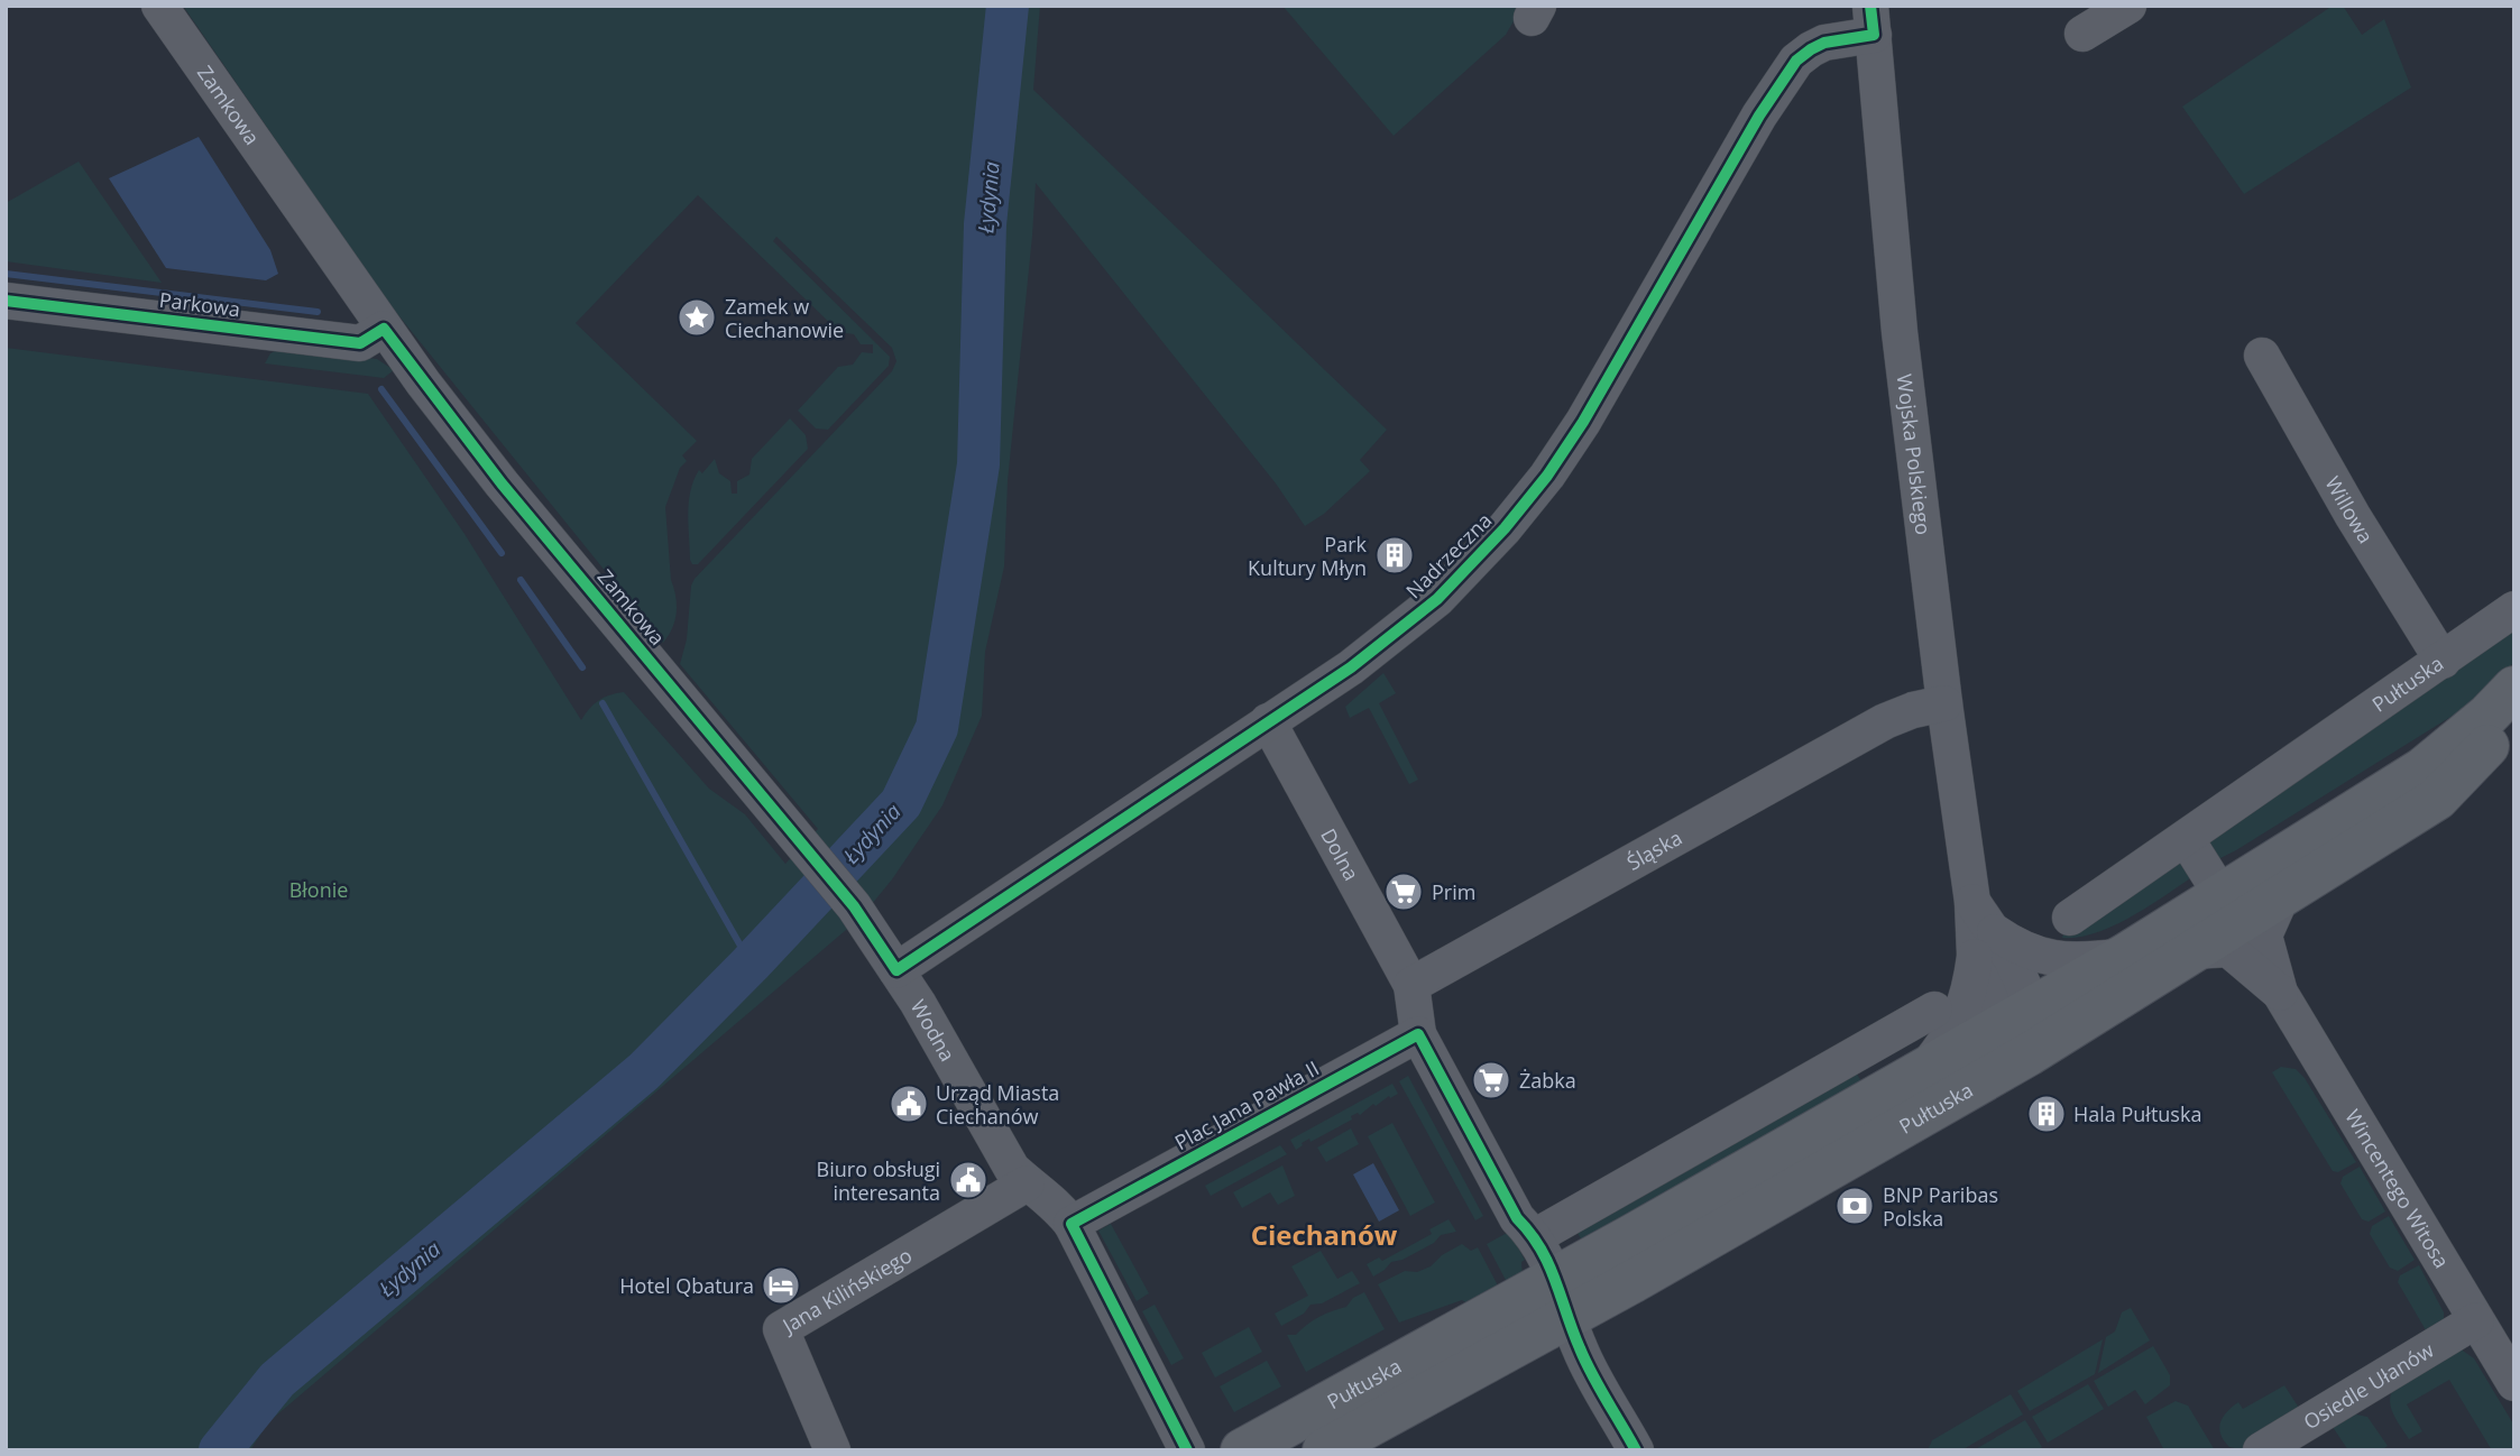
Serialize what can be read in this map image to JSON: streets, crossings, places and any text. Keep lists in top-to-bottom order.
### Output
{
  "streets": {
    "main road": ["Pułtuska"],
    "street": [
      "Zamkowa",
      "Parkowa",
      "Wojska Polskiego",
      "Willowa",
      "Nadrzeczna",
      "Śląska",
      "Dolna",
      "Wodna",
      "Plac Jana Pawła II",
      "Wincentego Witosa",
      "Jana Kilińskiego",
      "Osiedle Ułanów"
    ]
  },
  "crossings": [
    ["Zamkowa", "Parkowa"],
    ["Zamkowa", "Wodna"],
    ["Wojska Polskiego", "Nadrzeczna"],
    ["Wojska Polskiego", "Pułtuska"],
    ["Wojska Polskiego", "Śląska"],
    ["Willowa", "Pułtuska"],
    ["Nadrzeczna", "Dolna"],
    ["Nadrzeczna", "Wodna"],
    ["Pułtuska", "Wincentego Witosa"],
    ["Śląska", "Dolna"],
    ["Wodna", "Plac Jana Pawła II"],
    ["Wodna", "Jana Kilińskiego"],
    ["Wincentego Witosa", "Osiedle Ułanów"]
  ],
  "districts": ["Ciechanów"],
  "water": ["Łydynia"],
  "parks": ["Błonie"],
  "places": {
    "place": ["Zamek w Ciechanowie"],
    "building": ["Park Kultury Młyn", "Hala Pułtuska"],
    "supermarket": ["Prim", "Żabka"],
    "public building": ["Urząd Miasta Ciechanów", "Biuro obsługi interesanta"],
    "bank": ["BNP Paribas Polska"],
    "hotel": ["Hotel Qbatura"]
  }
}
